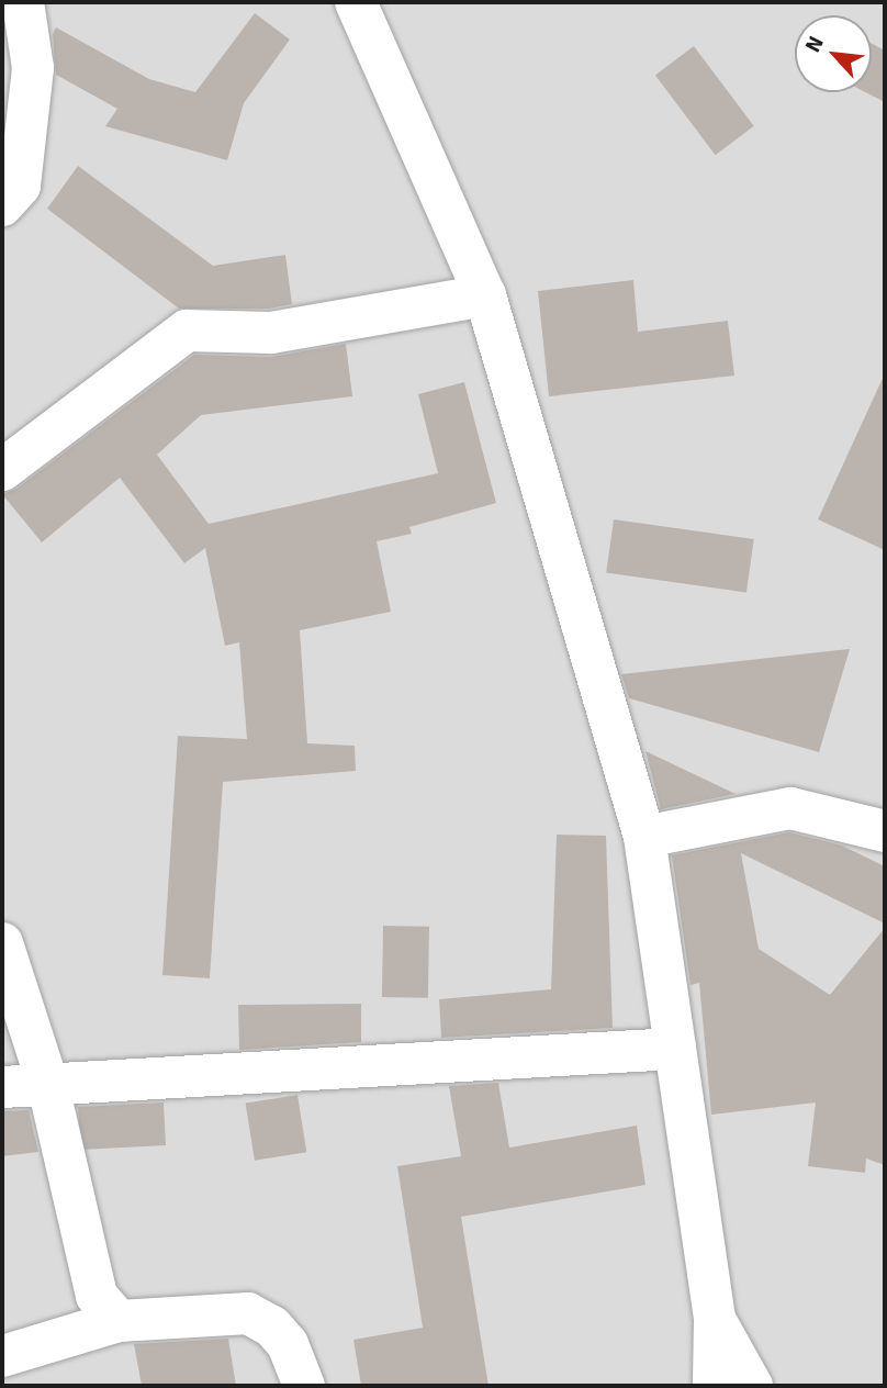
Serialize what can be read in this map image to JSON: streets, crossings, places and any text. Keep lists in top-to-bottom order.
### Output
{
  "north": "top left"
}
